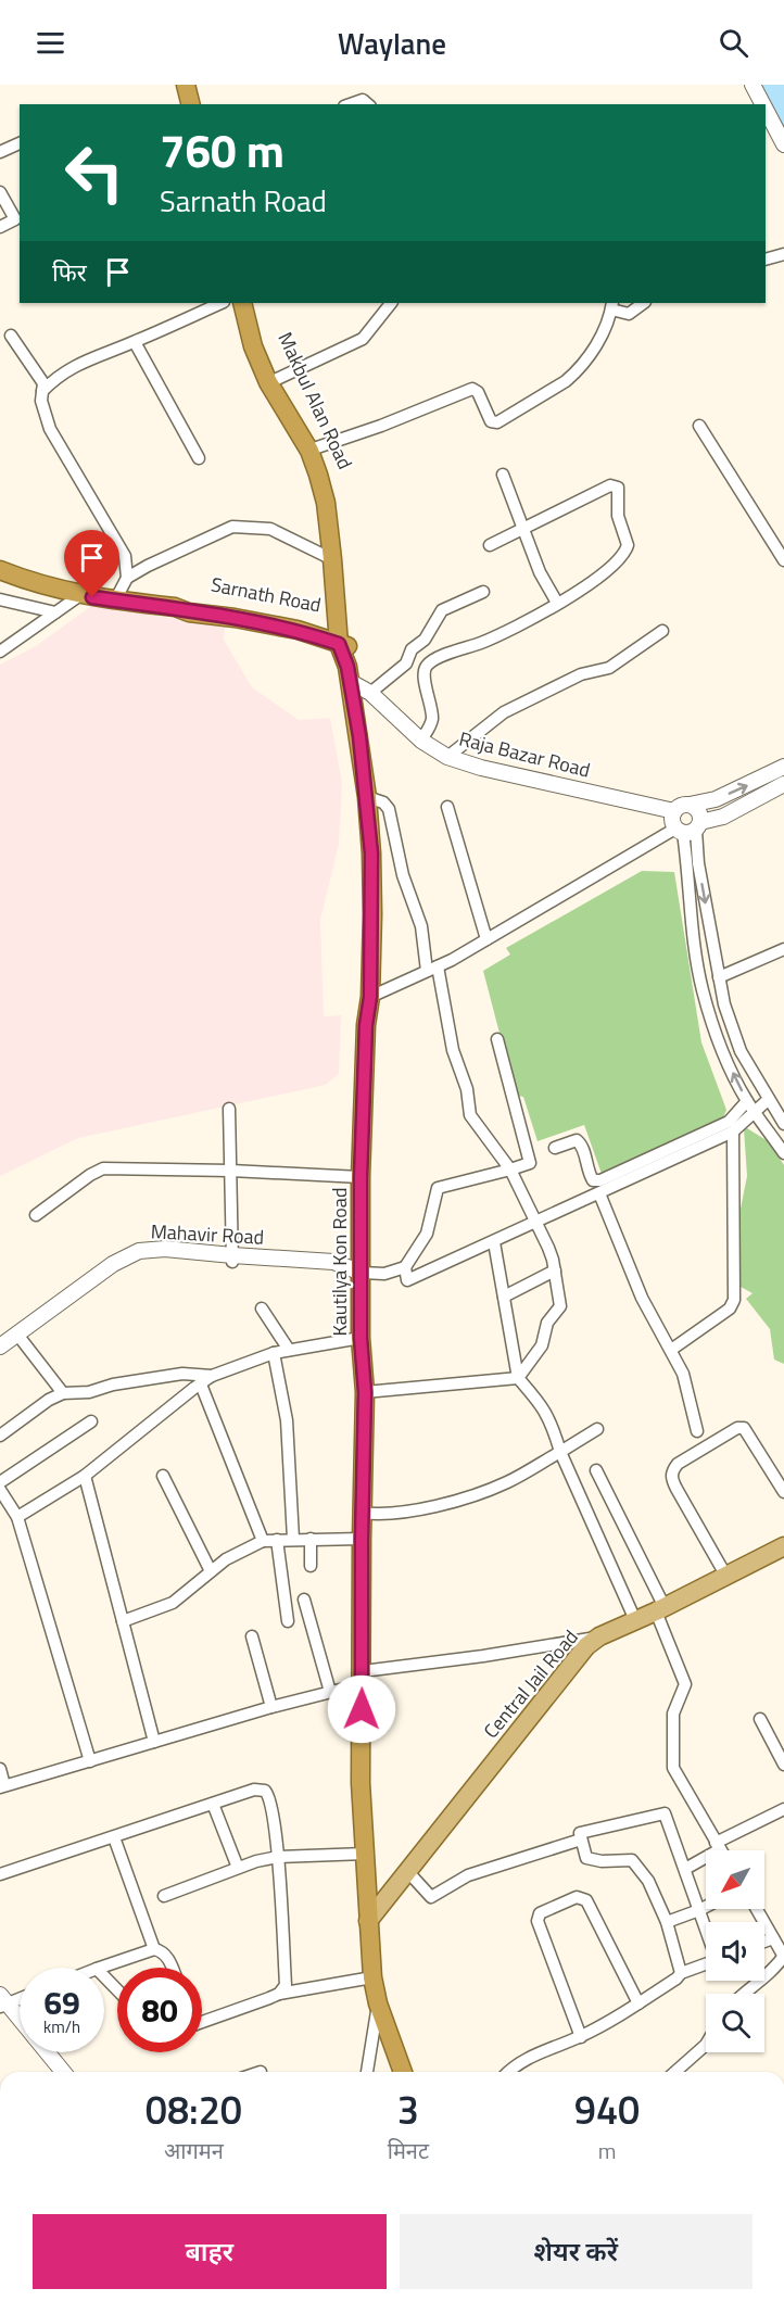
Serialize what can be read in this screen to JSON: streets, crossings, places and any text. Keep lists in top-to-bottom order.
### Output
{
  "streets": {
    "highway": ["Makbul Alan Road", "Sarnath Road", "Kautilya Kon Road"],
    "main road": ["Central Jail Road"],
    "street": ["Raja Bazar Road"]
  },
  "crossings": [
    ["Makbul Alan Road", "Sarnath Road"],
    ["Makbul Alan Road", "Kautilya Kon Road"],
    ["Sarnath Road", "Kautilya Kon Road"],
    ["Raja Bazar Road", "Kautilya Kon Road"],
    ["Kautilya Kon Road", "Central Jail Road"]
  ],
  "north": "bottom left",
  "page": {
    "header": "Waylane",
    "turn": ["760 m", "Sarnath Road"],
    "then": "फिर",
    "speed": "69 km/h",
    "limit": "80",
    "eta": [
      "08:20",
      "आगमन",
      "3",
      "मिनट",
      "940",
      "m"
    ],
    "buttons": ["बाहर", "शेयर करें"]
  }
}
